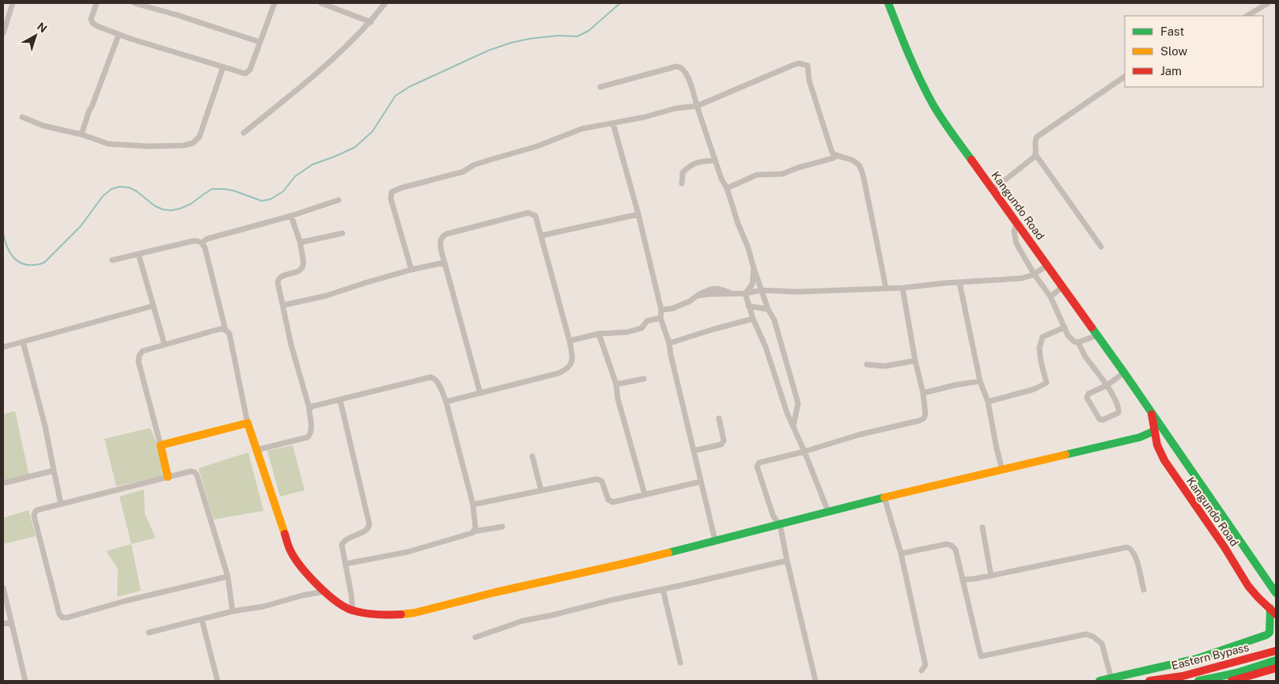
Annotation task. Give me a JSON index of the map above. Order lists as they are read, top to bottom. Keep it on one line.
{"streets":{"main road":["Kangundo Road","Eastern Bypass"]},"legend":["Fast","Slow","Jam"],"north":"top right"}
